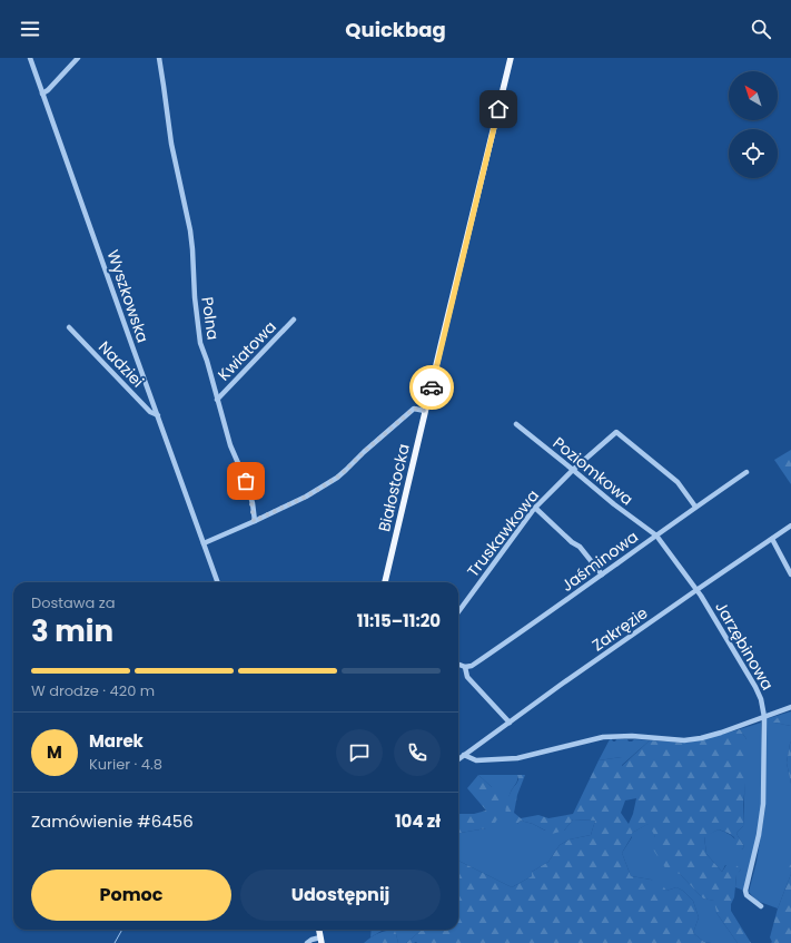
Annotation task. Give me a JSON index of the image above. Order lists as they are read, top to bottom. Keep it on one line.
{"streets":{"main road":["Białostocka"],"street":["Wyszkowska","Polna","Kwiatowa","Nadziei","Poziomkowa","Truskawkowa","Jaśminowa","Zakręzie","Jarzębinowa"]},"crossings":[["Wyszkowska","Nadziei"],["Polna","Kwiatowa"],["Poziomkowa","Truskawkowa"],["Poziomkowa","Jaśminowa"],["Poziomkowa","Zakręzie"],["Poziomkowa","Jarzębinowa"],["Truskawkowa","Jaśminowa"],["Zakręzie","Jarzębinowa"]],"north":"top left","page":{"header":"Quickbag","heading":["3 min","Dostawa za","11:15–11:20"],"panel":["Marek","Kurier · 4.8","Zamówienie #6456","104 zł"],"bar":"W drodze · 420 m","round":"M","buttons":["Pomoc","Udostępnij"]}}
